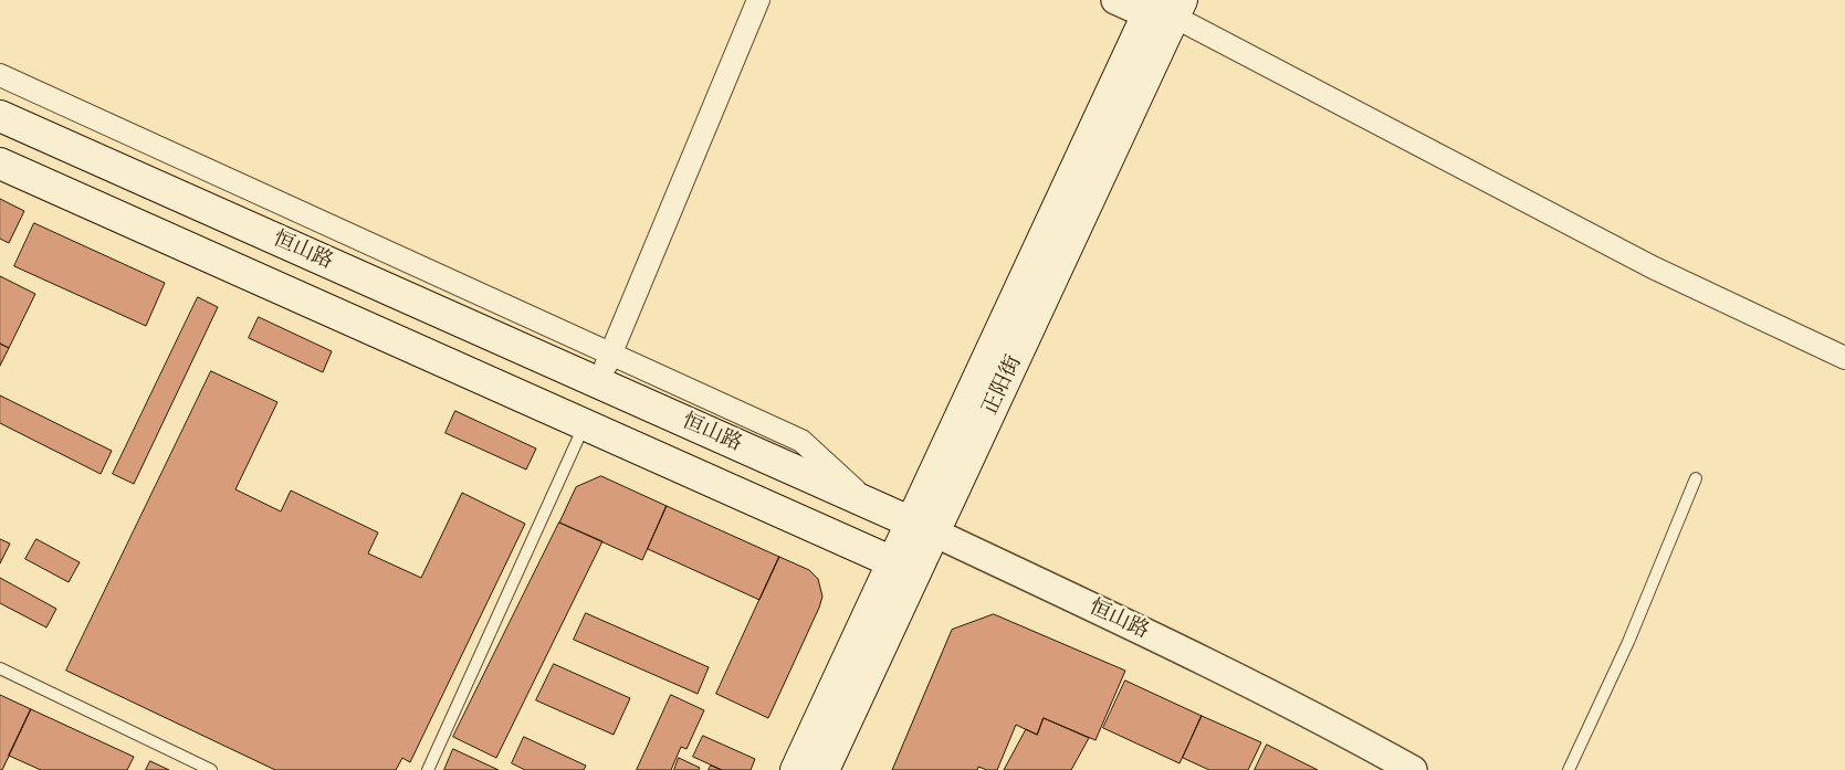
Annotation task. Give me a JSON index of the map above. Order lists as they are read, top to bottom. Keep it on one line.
{"streets":{"main road":["恒山路","正阳街"]},"crossings":[["恒山路","正阳街"]]}
